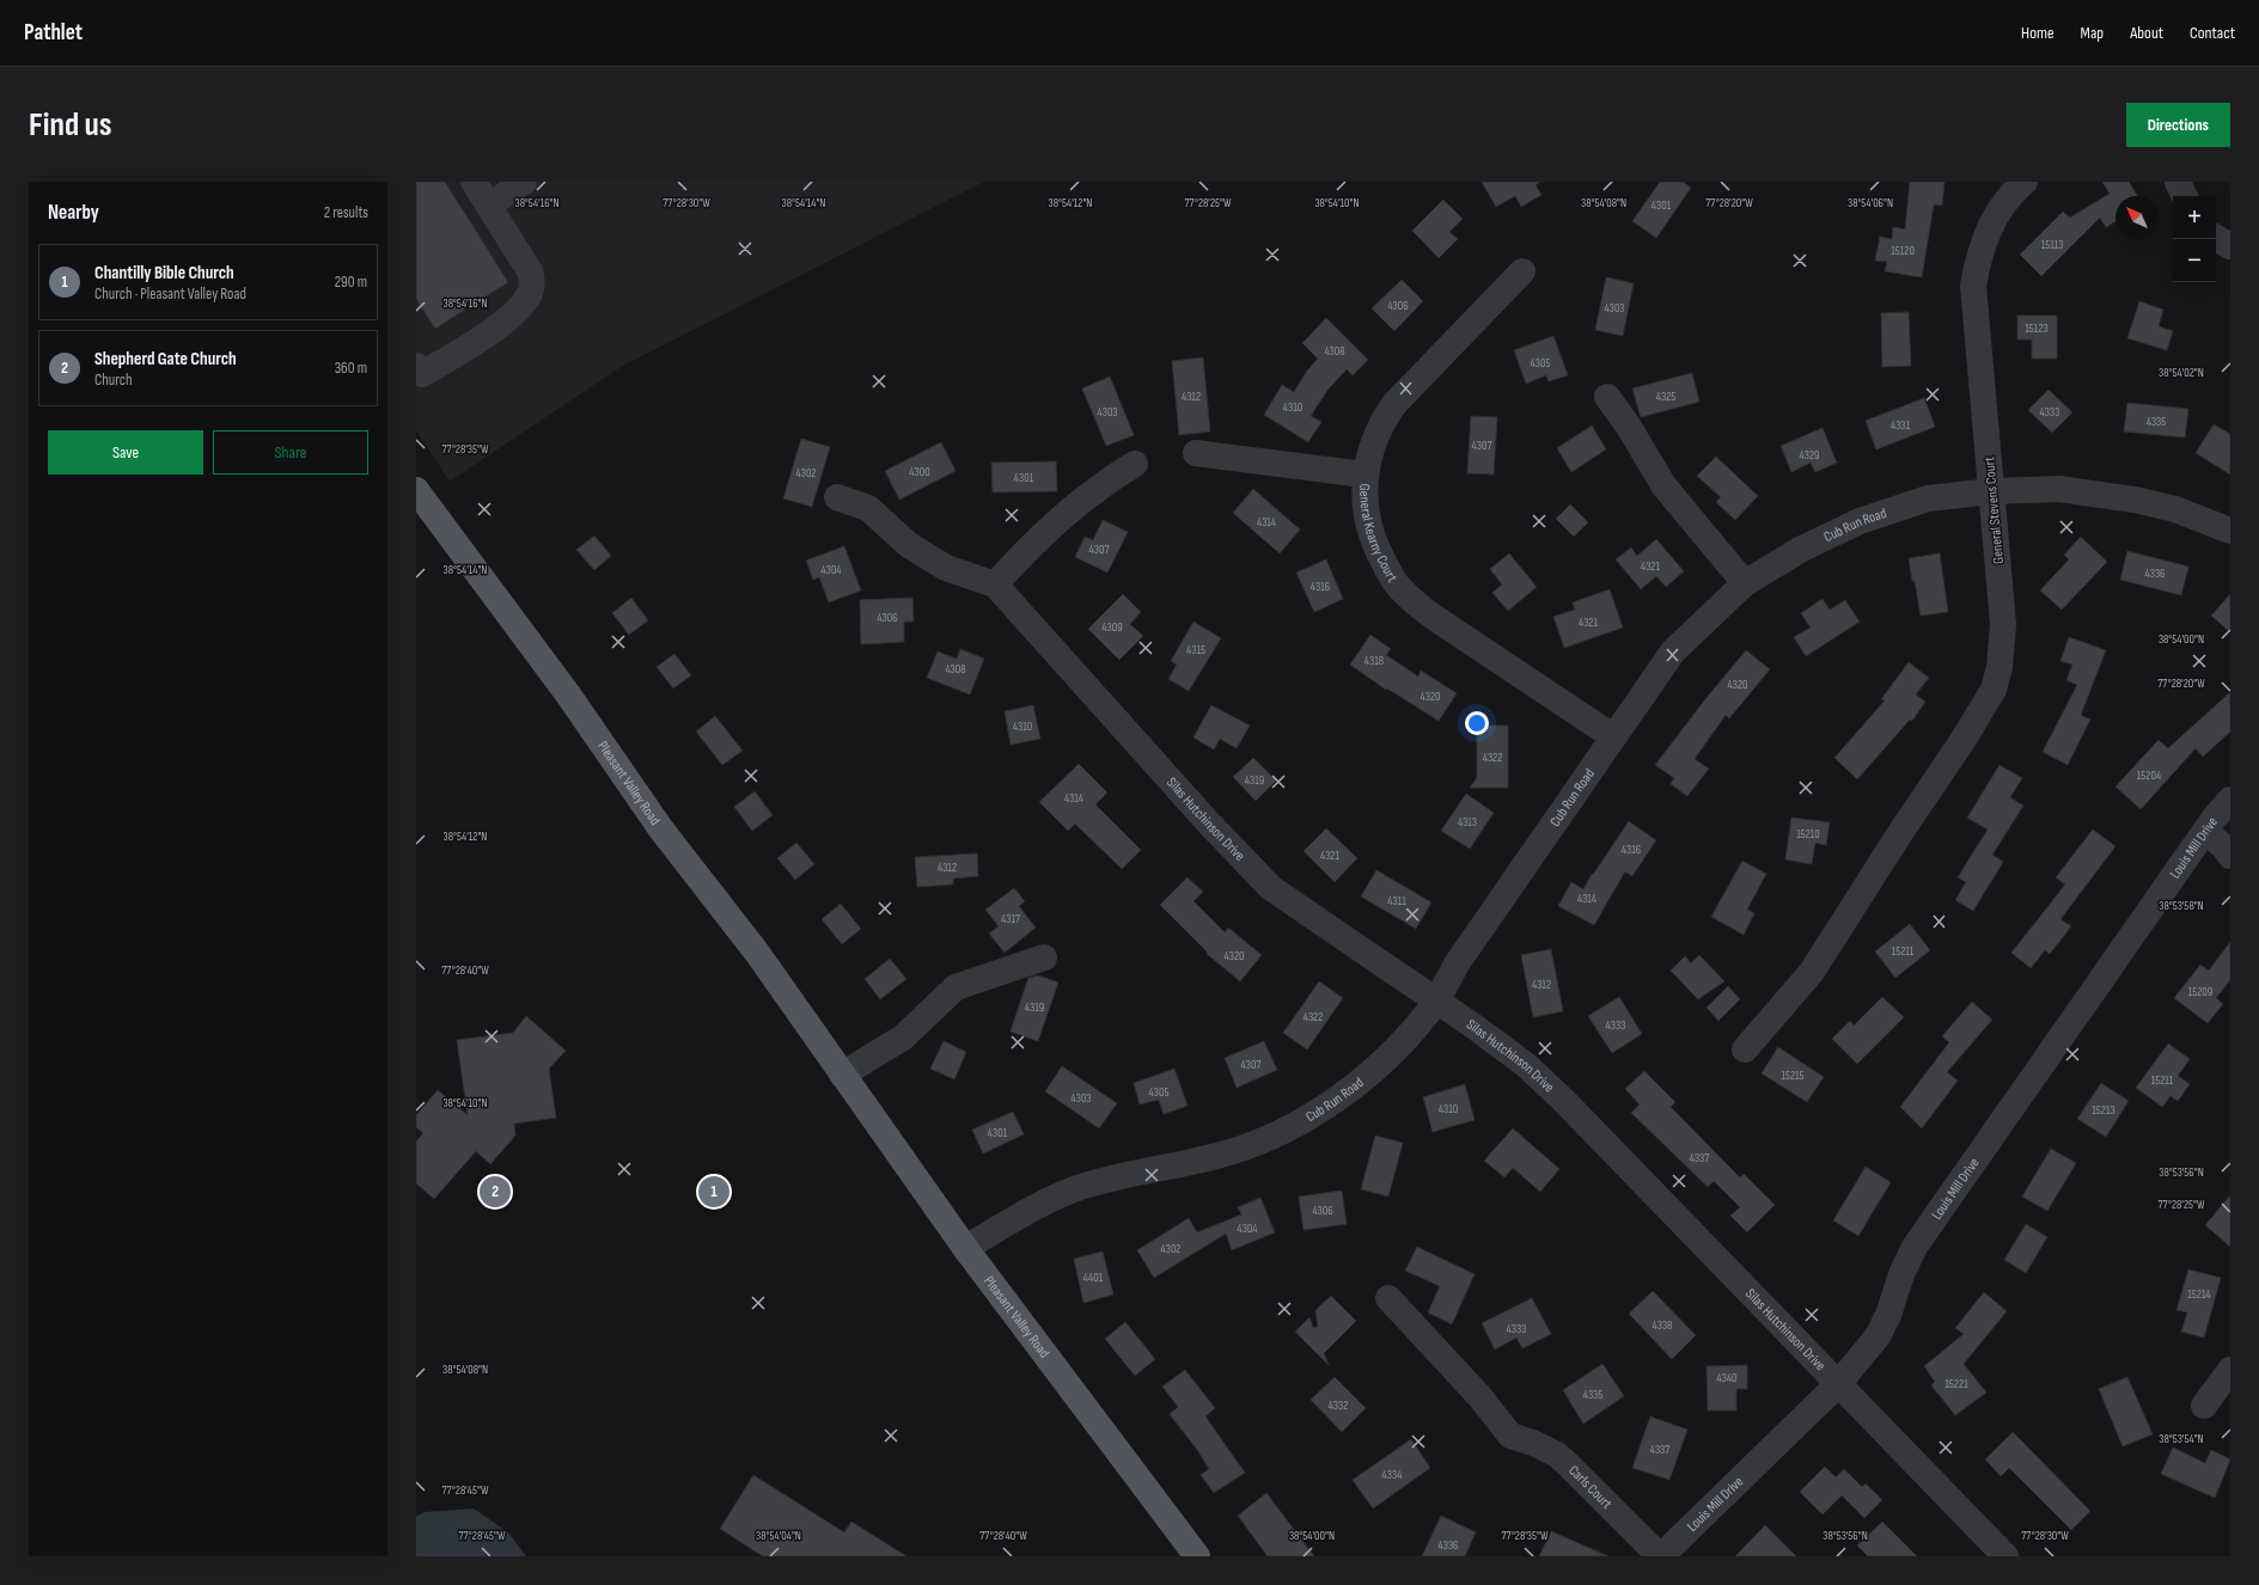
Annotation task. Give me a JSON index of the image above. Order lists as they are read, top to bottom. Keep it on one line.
{"streets":{"main road":["Pleasant Valley Road"],"street":["General Stevens Court","Cub Run Road","General Kearny Court","Silas Hutchinson Drive","Louis Mill Drive","Carls Court"]},"crossings":[["General Stevens Court","Cub Run Road"],["Cub Run Road","General Kearny Court"],["Cub Run Road","Pleasant Valley Road"],["Cub Run Road","Silas Hutchinson Drive"],["Silas Hutchinson Drive","Louis Mill Drive"],["Louis Mill Drive","Carls Court"]],"house_numbers":["4301","15113","15120","4306","4303","15123","4308","4305","4312","4325","4310","4303","4333","4335","4331","4307","4329","4300","4302","4301","4314","4307","4321","4304","4336","4316","4306","4321","4309","4315","4318","4308","4320","4320","4310","4322","15204","4319","4314","4313","15210","4316","4321","4312","4314","4311","4317","15211","4320","4312","15209","4319","4322","4333","4307","15215","15211","4305","4303","4310","15213","4301","4337","4306","4304","4302","4401","15214","4338","4333","4340","15221","4335","4332","4337","4334","4336"],"north":"top left","page":{"header":"Pathlet","nav":["Home","Map","About","Contact"],"buttons":["Directions",["Save","Share"]],"title":"Find us","heading":["Nearby","2 results"],"map_buttons":["+","−"],"list":[{"mark":"1","name":"Chantilly Bible Church","note":"Church · Pleasant Valley Road","value":"290 m"},{"mark":"2","name":"Shepherd Gate Church","note":"Church","value":"360 m"}],"pins":["1","2"]},"coordinates":["77°28'20\"W","38°54'16\"N","77°28'30\"W","38°54'14\"N","38°54'12\"N","77°28'25\"W","38°54'10\"N","38°54'08\"N","38°54'06\"N","38°54'02\"N","77°28'35\"W","38°54'00\"N","38°53'58\"N","77°28'40\"W","38°53'56\"N","38°53'54\"N","77°28'45\"W","38°54'04\"N"]}
